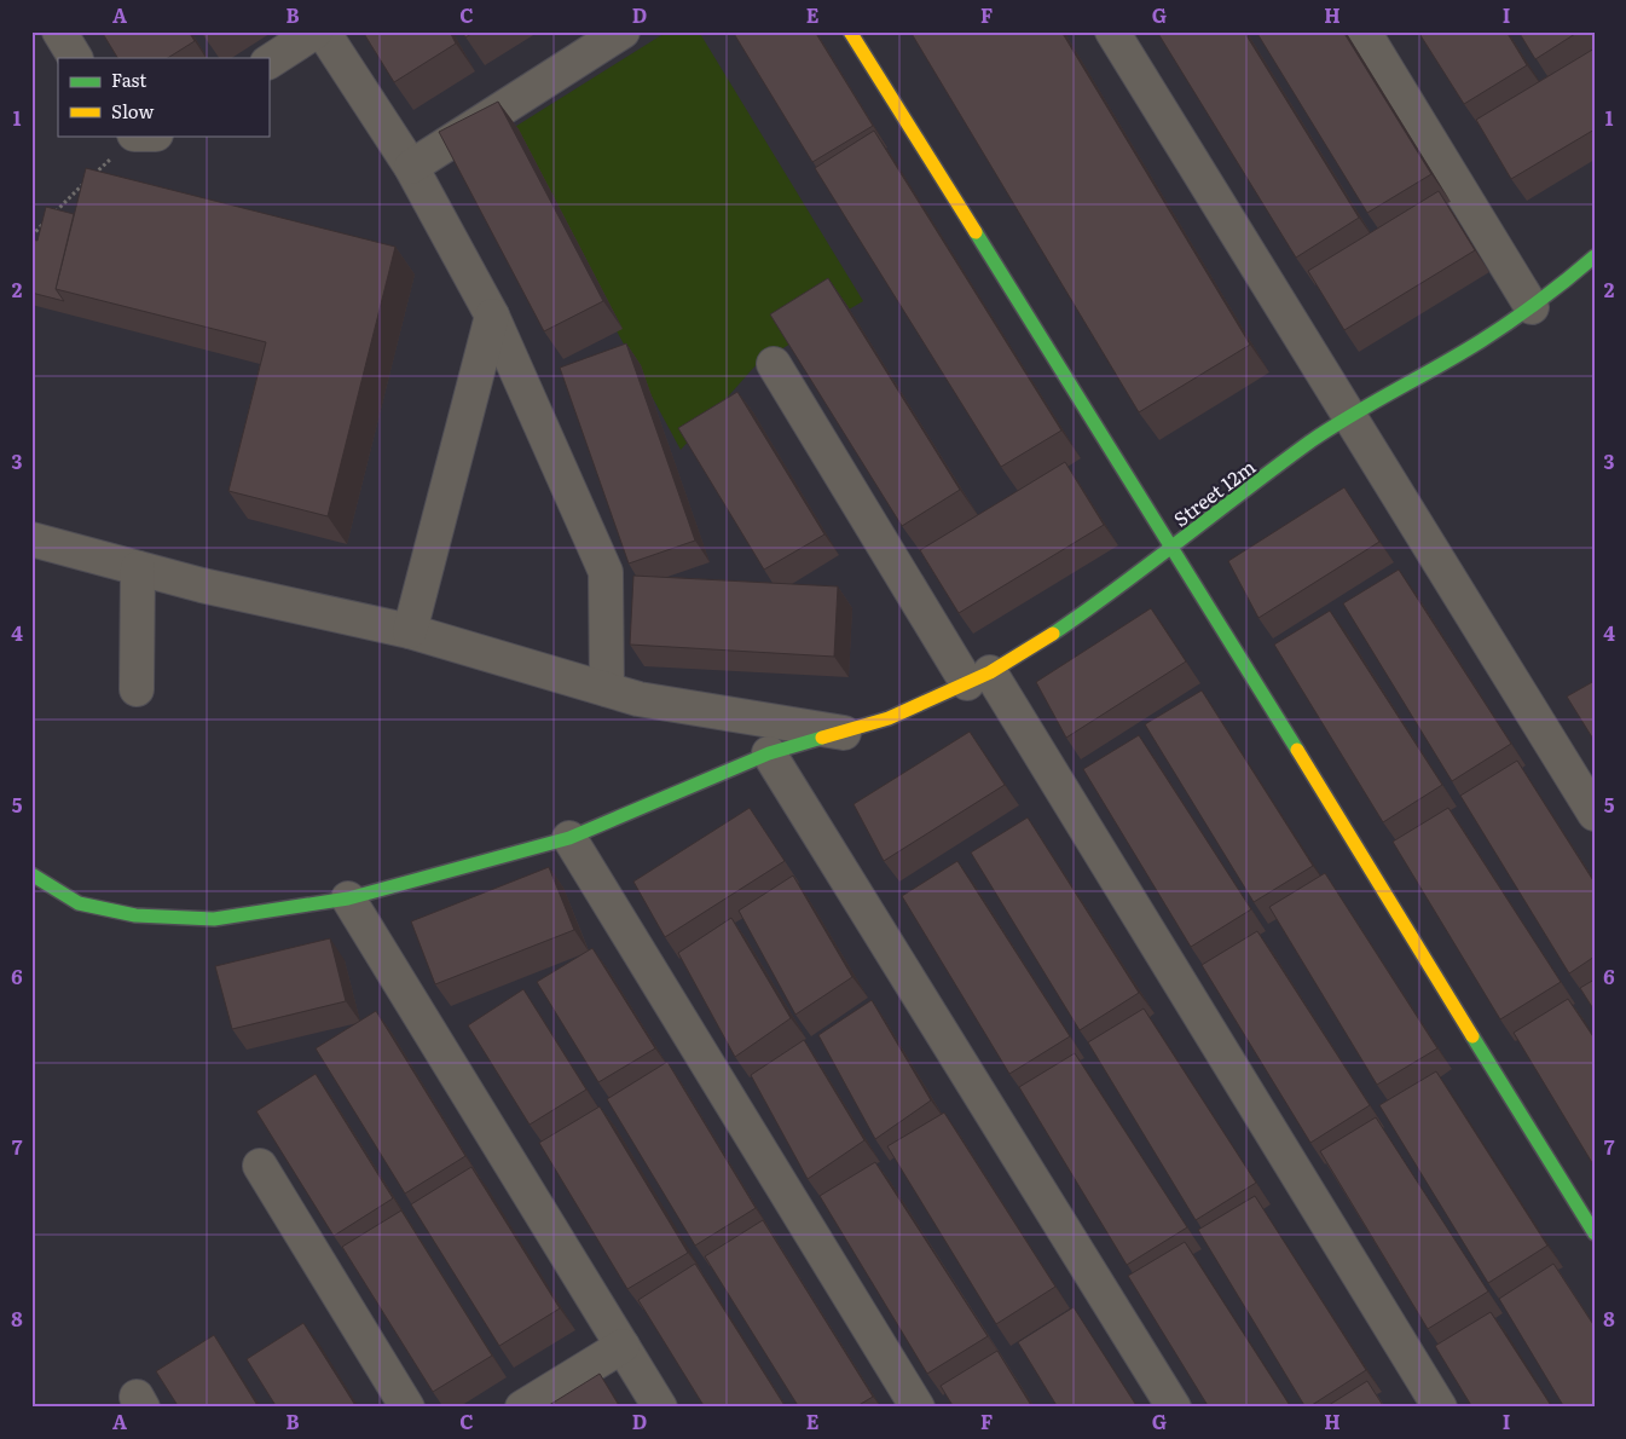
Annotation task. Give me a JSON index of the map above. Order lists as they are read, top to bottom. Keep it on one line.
{"streets":{"street":["Street 12m"]},"legend":["Fast","Slow"],"grid":{"columns":["A","B","C","D","E","F","G","H","I"],"rows":["1","2","3","4","5","6","7","8"]}}
